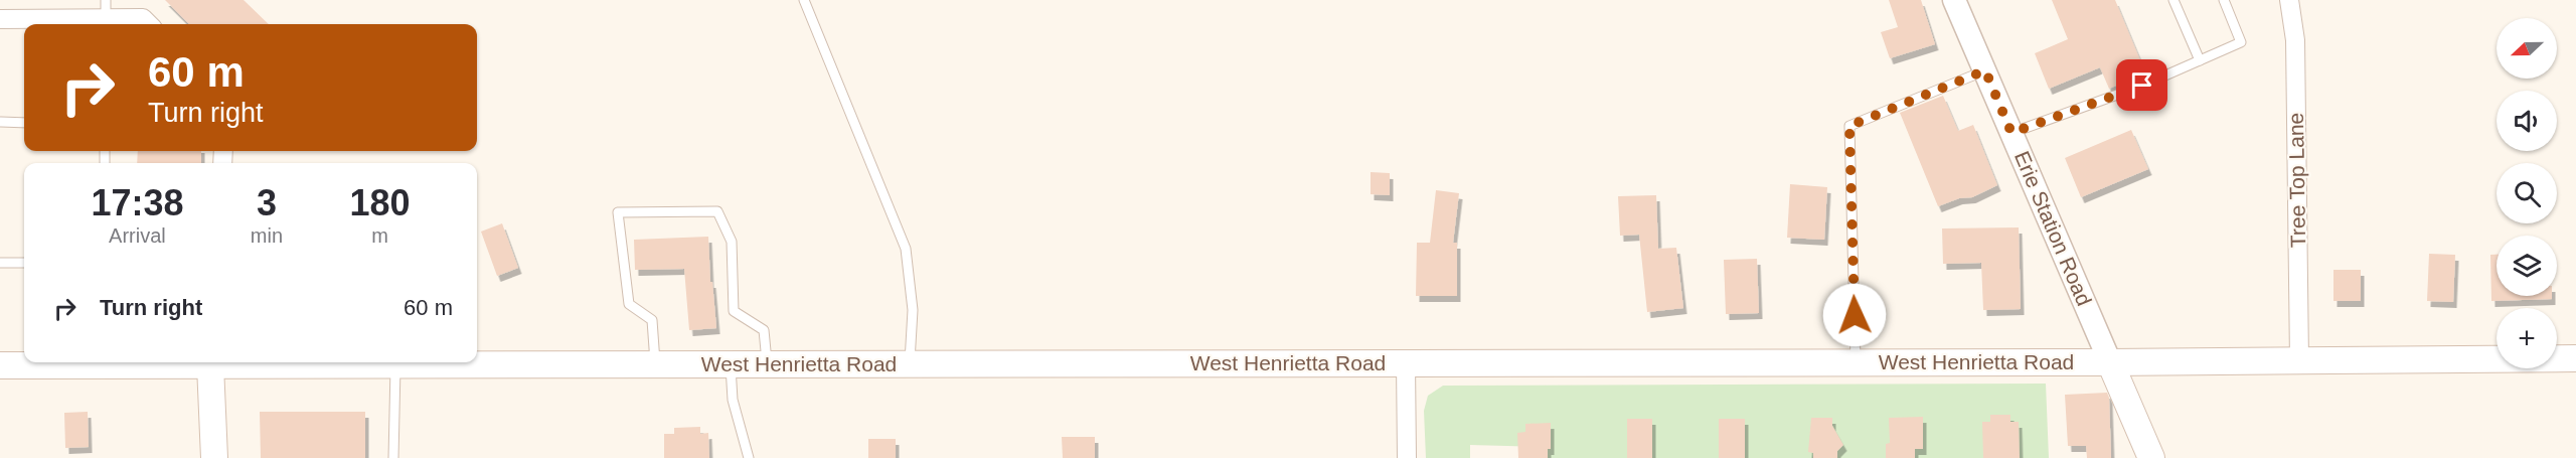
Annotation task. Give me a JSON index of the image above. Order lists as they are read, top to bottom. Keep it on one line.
{"streets":{"main road":["Erie Station Road","West Henrietta Road"],"street":["Tree Top Lane"]},"crossings":[["Tree Top Lane","West Henrietta Road"],["Erie Station Road","West Henrietta Road"]],"north":"left","page":{"map_buttons":"+","turn":["60 m","Turn right"],"eta":["17:38","Arrival","3","min","180","m"],"list":[{"name":"Turn right","value":"60 m"}]}}
